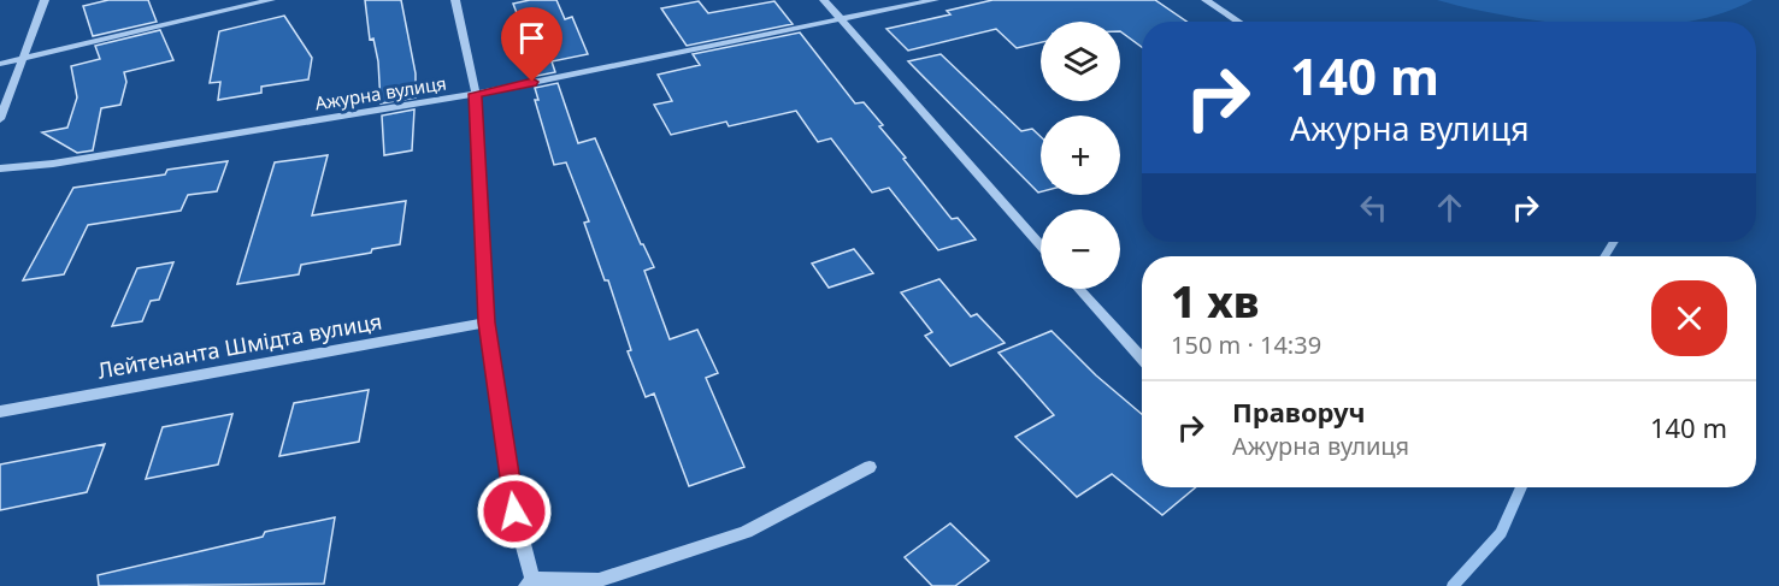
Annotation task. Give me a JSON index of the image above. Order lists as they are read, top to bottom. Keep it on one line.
{"streets":{"street":["Ажурна вулиця","Лейтенанта Шмідта вулиця"]},"page":{"map_buttons":["+","−"],"turn":["140 m","Ажурна вулиця"],"heading":["1 хв","150 m · 14:39"],"list":[{"name":"Праворуч","note":"Ажурна вулиця","value":"140 m"}]}}
